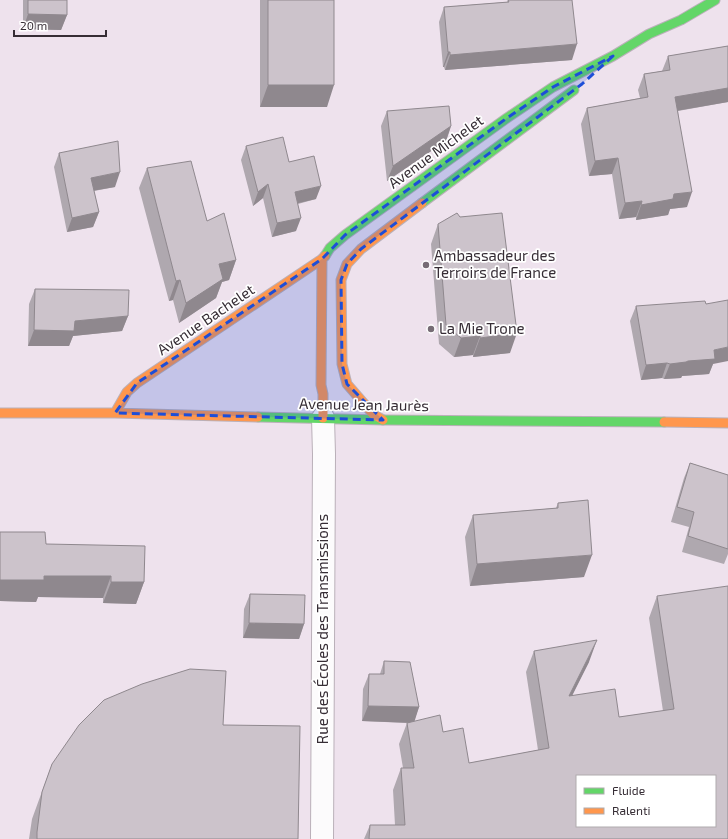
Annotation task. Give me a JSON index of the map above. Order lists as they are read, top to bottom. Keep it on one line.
{"streets":{"street":["Avenue Michelet","Avenue Bachelet","Avenue Jean Jaurès","Rue des Écoles des Transmissions"]},"crossings":[["Avenue Michelet","Avenue Bachelet"],["Avenue Bachelet","Avenue Jean Jaurès"],["Avenue Jean Jaurès","Rue des Écoles des Transmissions"]],"places":["Ambassadeur des Terroirs de France","La Mie Trone"],"legend":["Fluide","Ralenti"],"scale_bar":"20 m"}
